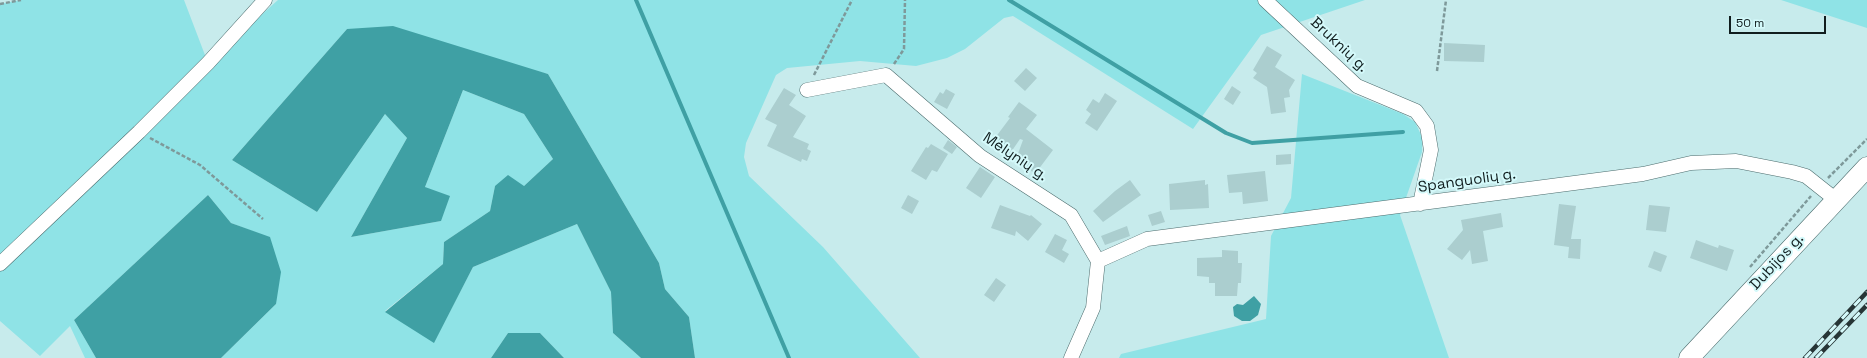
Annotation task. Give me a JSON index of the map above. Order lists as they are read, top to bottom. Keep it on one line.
{"streets":{"main road":["Dubijos g."],"street":["Bruknių g.","Mėlynių g.","Spanguolių g."]},"crossings":[["Bruknių g.","Spanguolių g."],["Mėlynių g.","Spanguolių g."],["Spanguolių g.","Dubijos g."]],"scale_bar":"50 m"}
